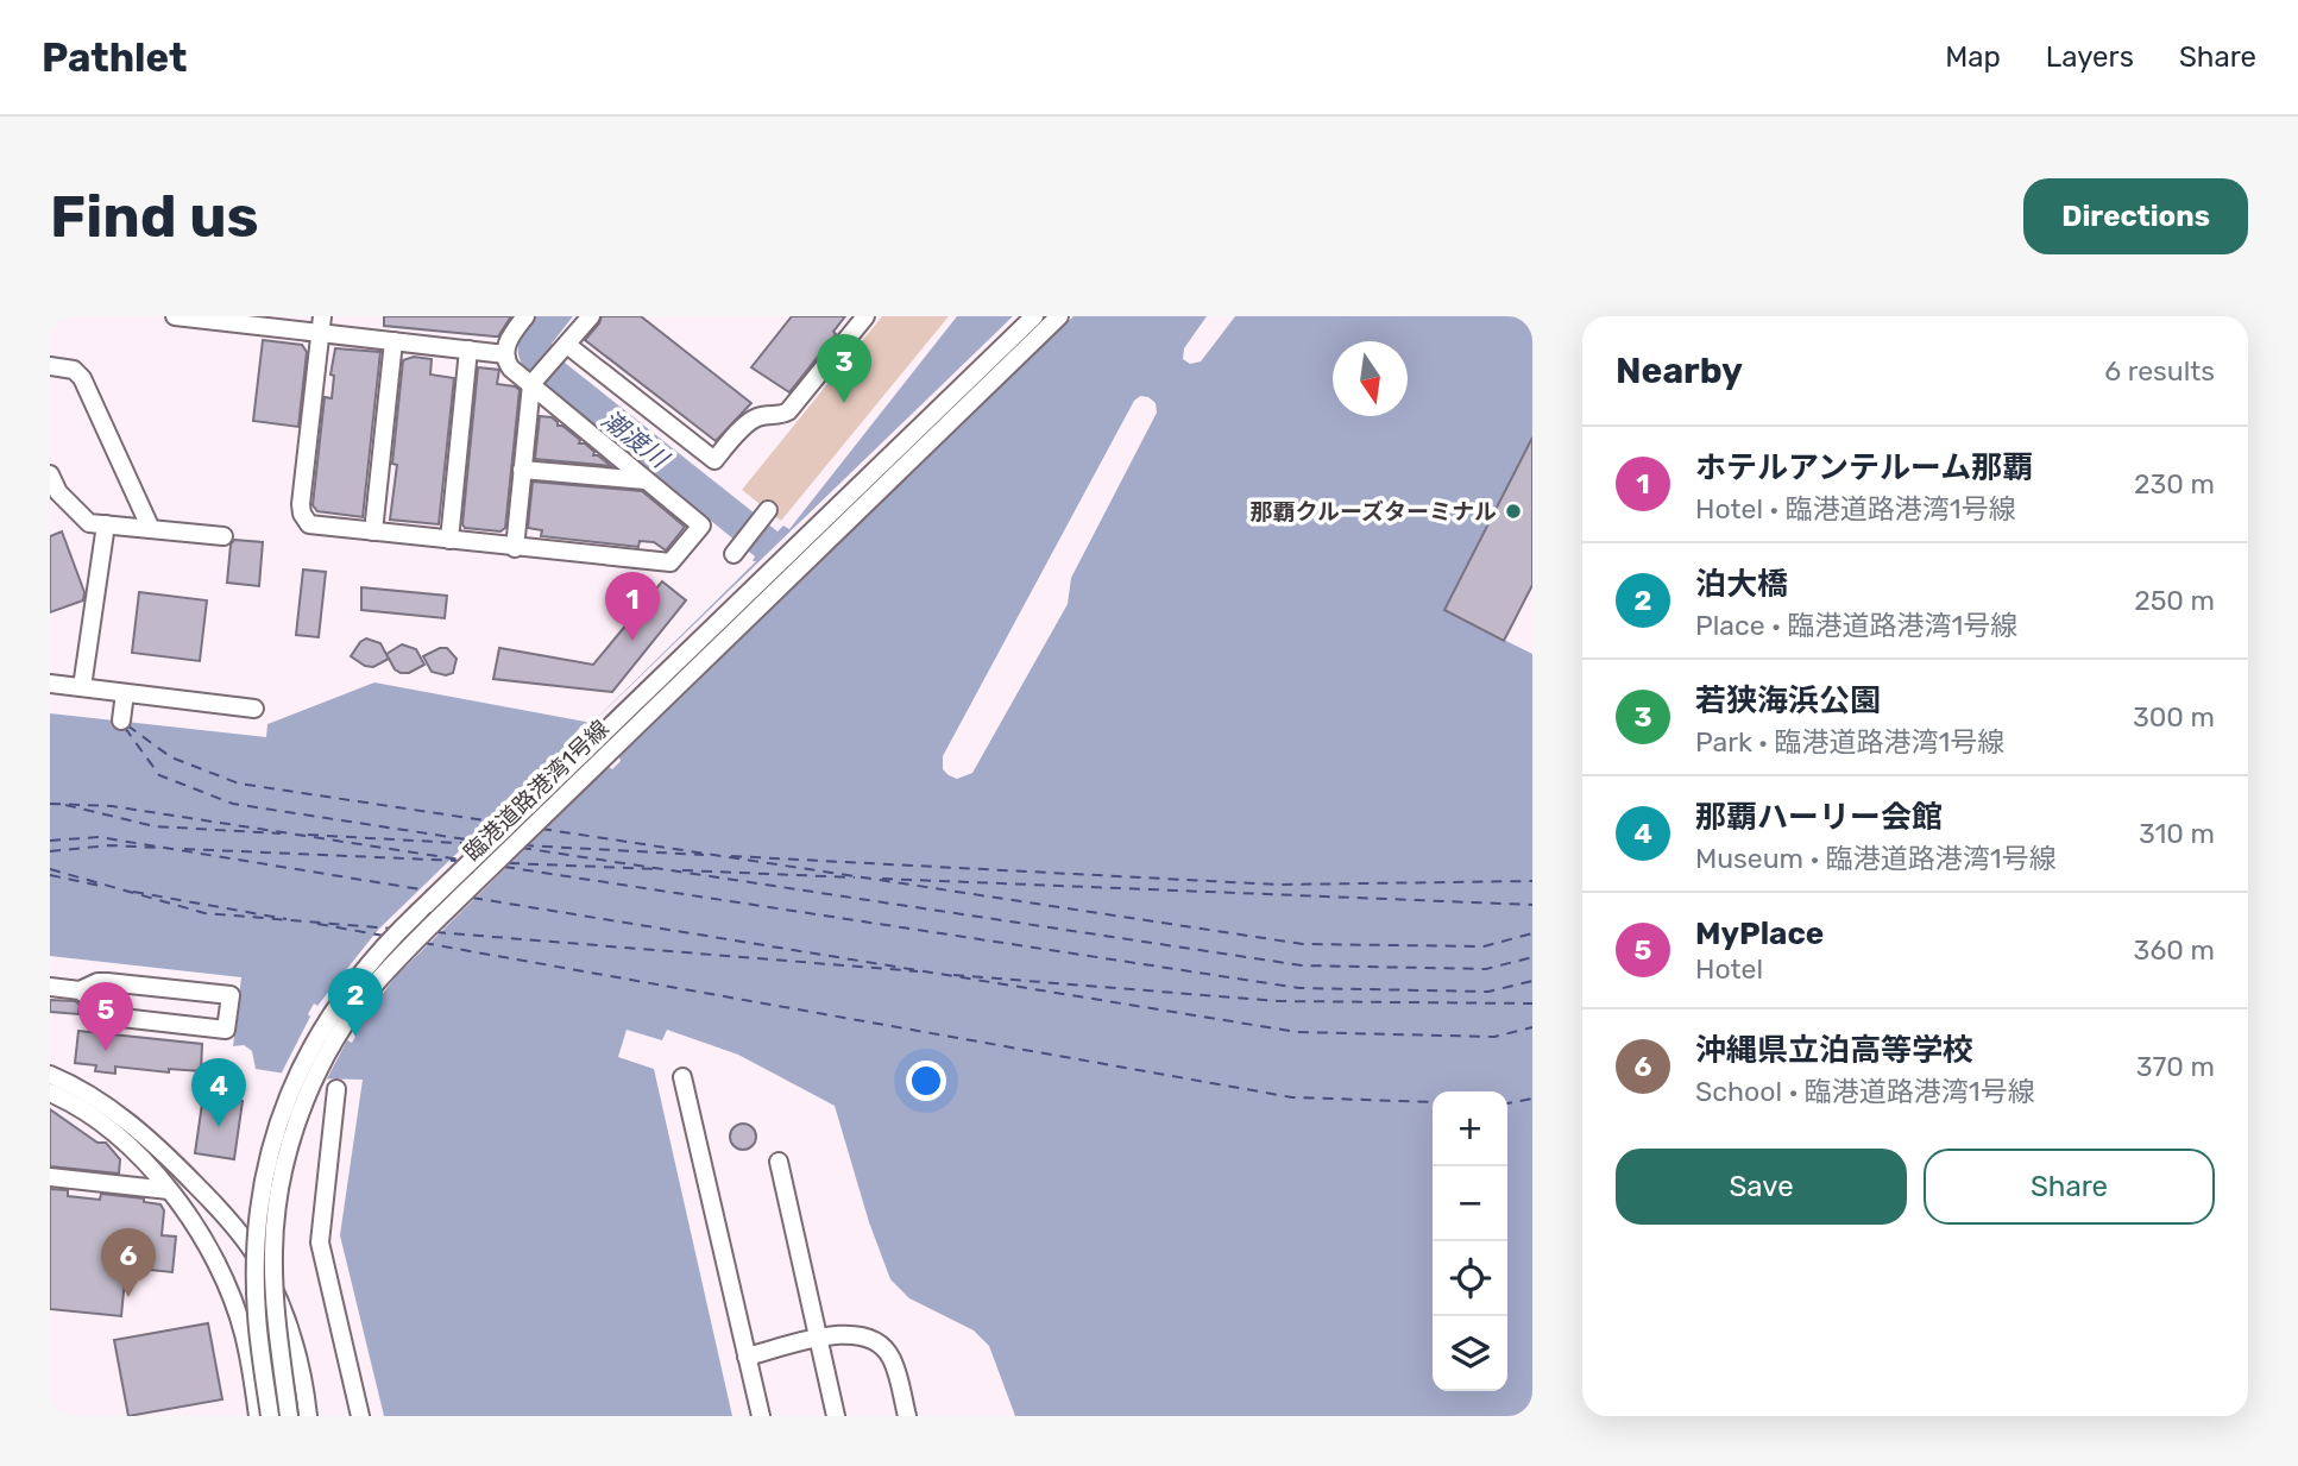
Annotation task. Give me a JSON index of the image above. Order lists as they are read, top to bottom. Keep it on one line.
{"streets":{"street":["臨港道路港湾1号線"]},"water":["潮渡川"],"places":["那覇クルーズターミナル"],"north":"bottom","page":{"header":"Pathlet","nav":["Map","Layers","Share"],"buttons":["Directions",["Save","Share"]],"title":"Find us","heading":["Nearby","6 results"],"pins":["3","1","2","5","4","6"],"list":[{"mark":"1","name":"ホテルアンテルーム那覇","note":"Hotel · 臨港道路港湾1号線","value":"230 m"},{"mark":"2","name":"泊大橋","note":"Place · 臨港道路港湾1号線","value":"250 m"},{"mark":"3","name":"若狭海浜公園","note":"Park · 臨港道路港湾1号線","value":"300 m"},{"mark":"4","name":"那覇ハーリー会館","note":"Museum · 臨港道路港湾1号線","value":"310 m"},{"mark":"5","name":"MyPlace","note":"Hotel","value":"360 m"},{"mark":"6","name":"沖縄県立泊高等学校","note":"School · 臨港道路港湾1号線","value":"370 m"}],"map_buttons":["+","−"]}}
